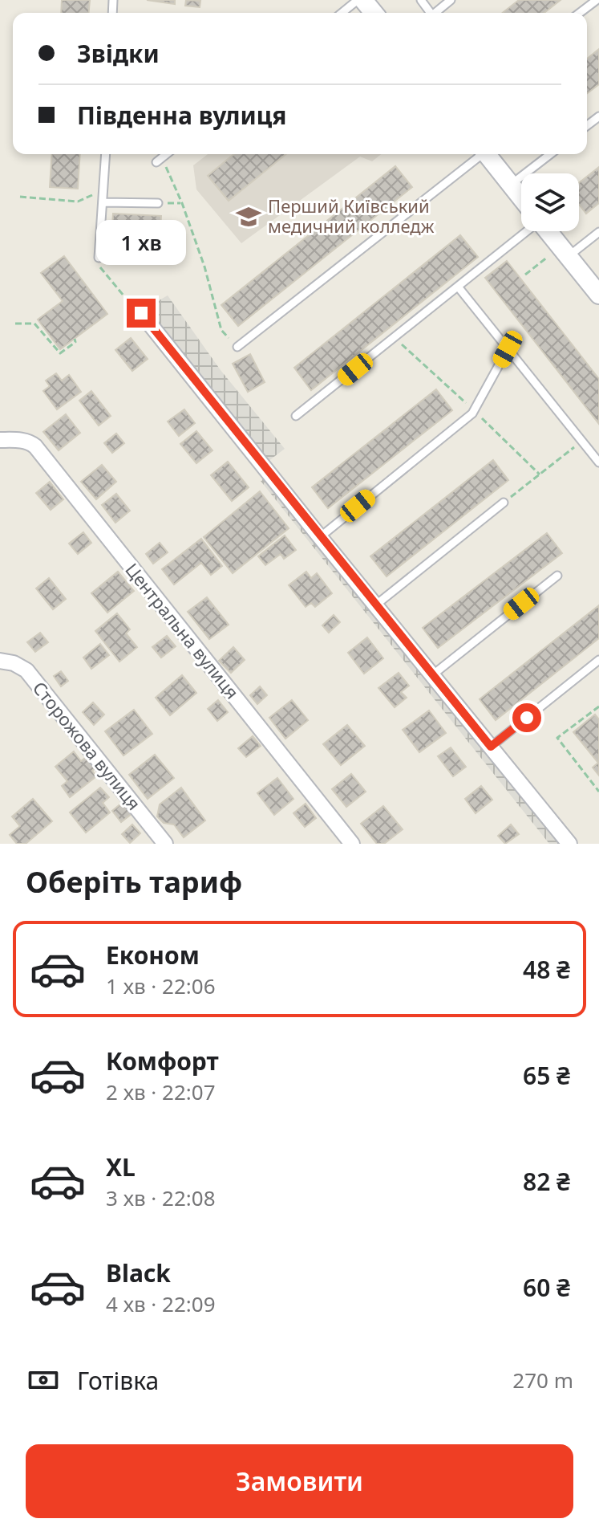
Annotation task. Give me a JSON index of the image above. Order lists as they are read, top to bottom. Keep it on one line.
{"streets":{"street":["Центральна вулиця","Сторожова вулиця"]},"places":{"school or university":["Перший Київський медичний колледж"]},"page":{"banner":["Звідки","Південна вулиця"],"bubble":"1 хв","heading":"Оберіть тариф","list":[{"name":"Економ","note":"1 хв · 22:06","value":"48 ₴"},{"name":"Комфорт","note":"2 хв · 22:07","value":"65 ₴"},{"name":"XL","note":"3 хв · 22:08","value":"82 ₴"},{"name":"Black","note":"4 хв · 22:09","value":"60 ₴"}],"pay":["Готівка","270 m"],"buttons":"Замовити"}}
